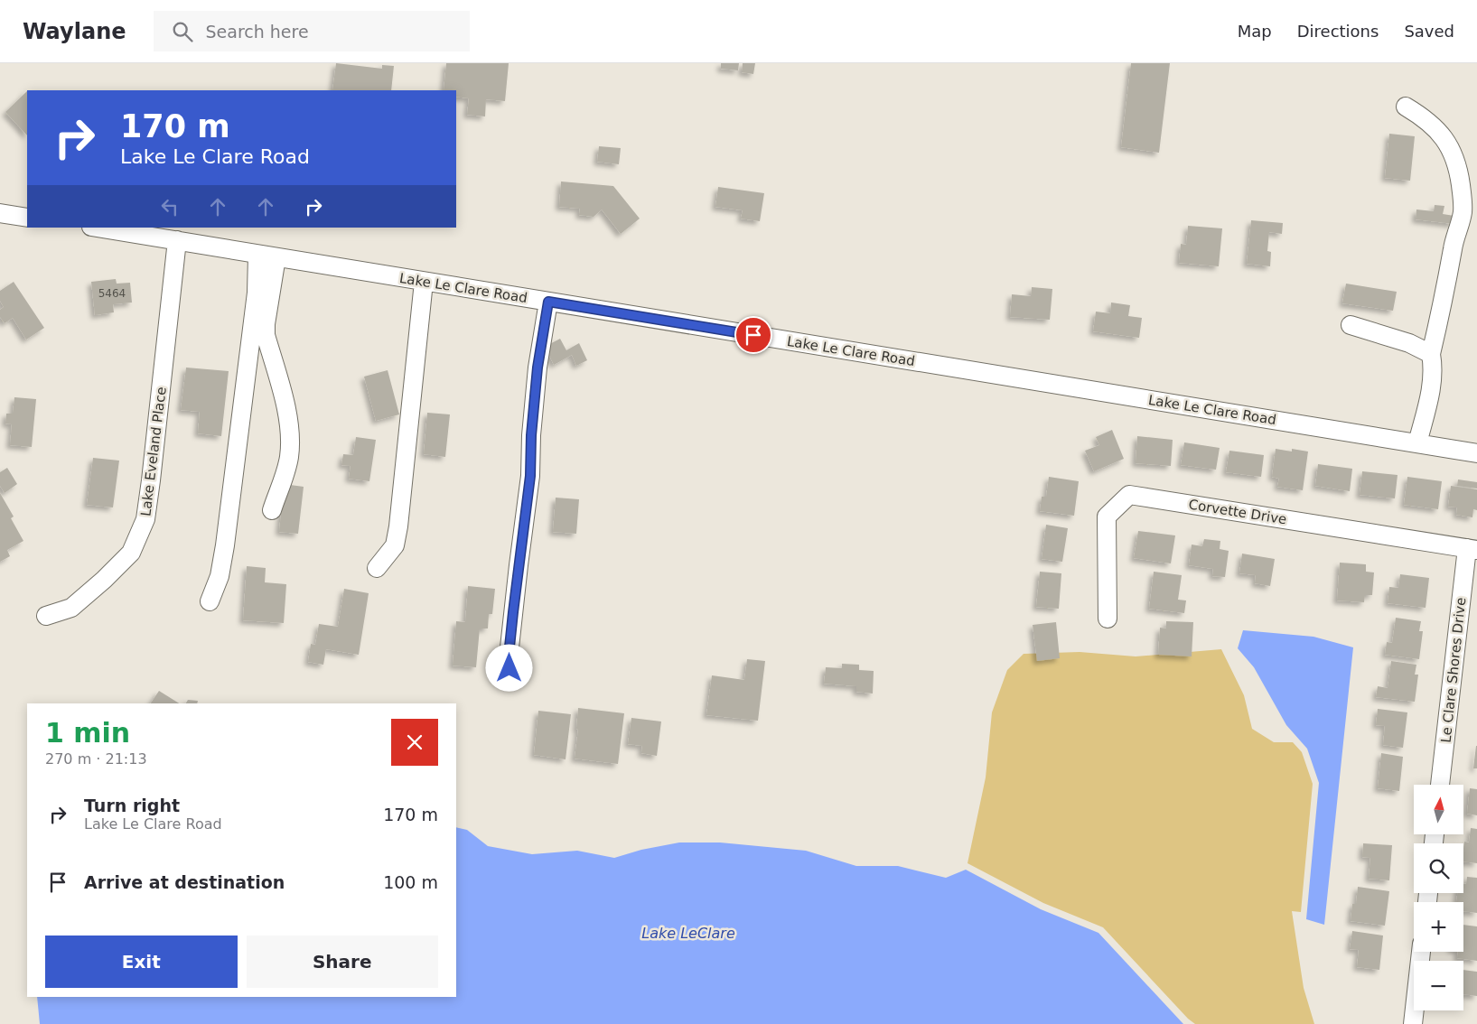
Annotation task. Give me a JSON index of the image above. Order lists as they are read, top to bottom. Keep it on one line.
{"streets":{"street":["Lake Le Clare Road","Lake Eveland Place","Corvette Drive","Le Clare Shores Drive"]},"crossings":[["Lake Le Clare Road","Lake Eveland Place"],["Corvette Drive","Le Clare Shores Drive"]],"water":["Lake LeClare"],"house_numbers":["5464"],"north":"top","page":{"header":"Waylane","search":"Search here","nav":["Map","Directions","Saved"],"turn":["170 m","Lake Le Clare Road"],"heading":["1 min","270 m · 21:13"],"list":[{"name":"Turn right","note":"Lake Le Clare Road","value":"170 m"},{"name":"Arrive at destination","value":"100 m"}],"map_buttons":["+","−"],"buttons":["Exit","Share"]}}
